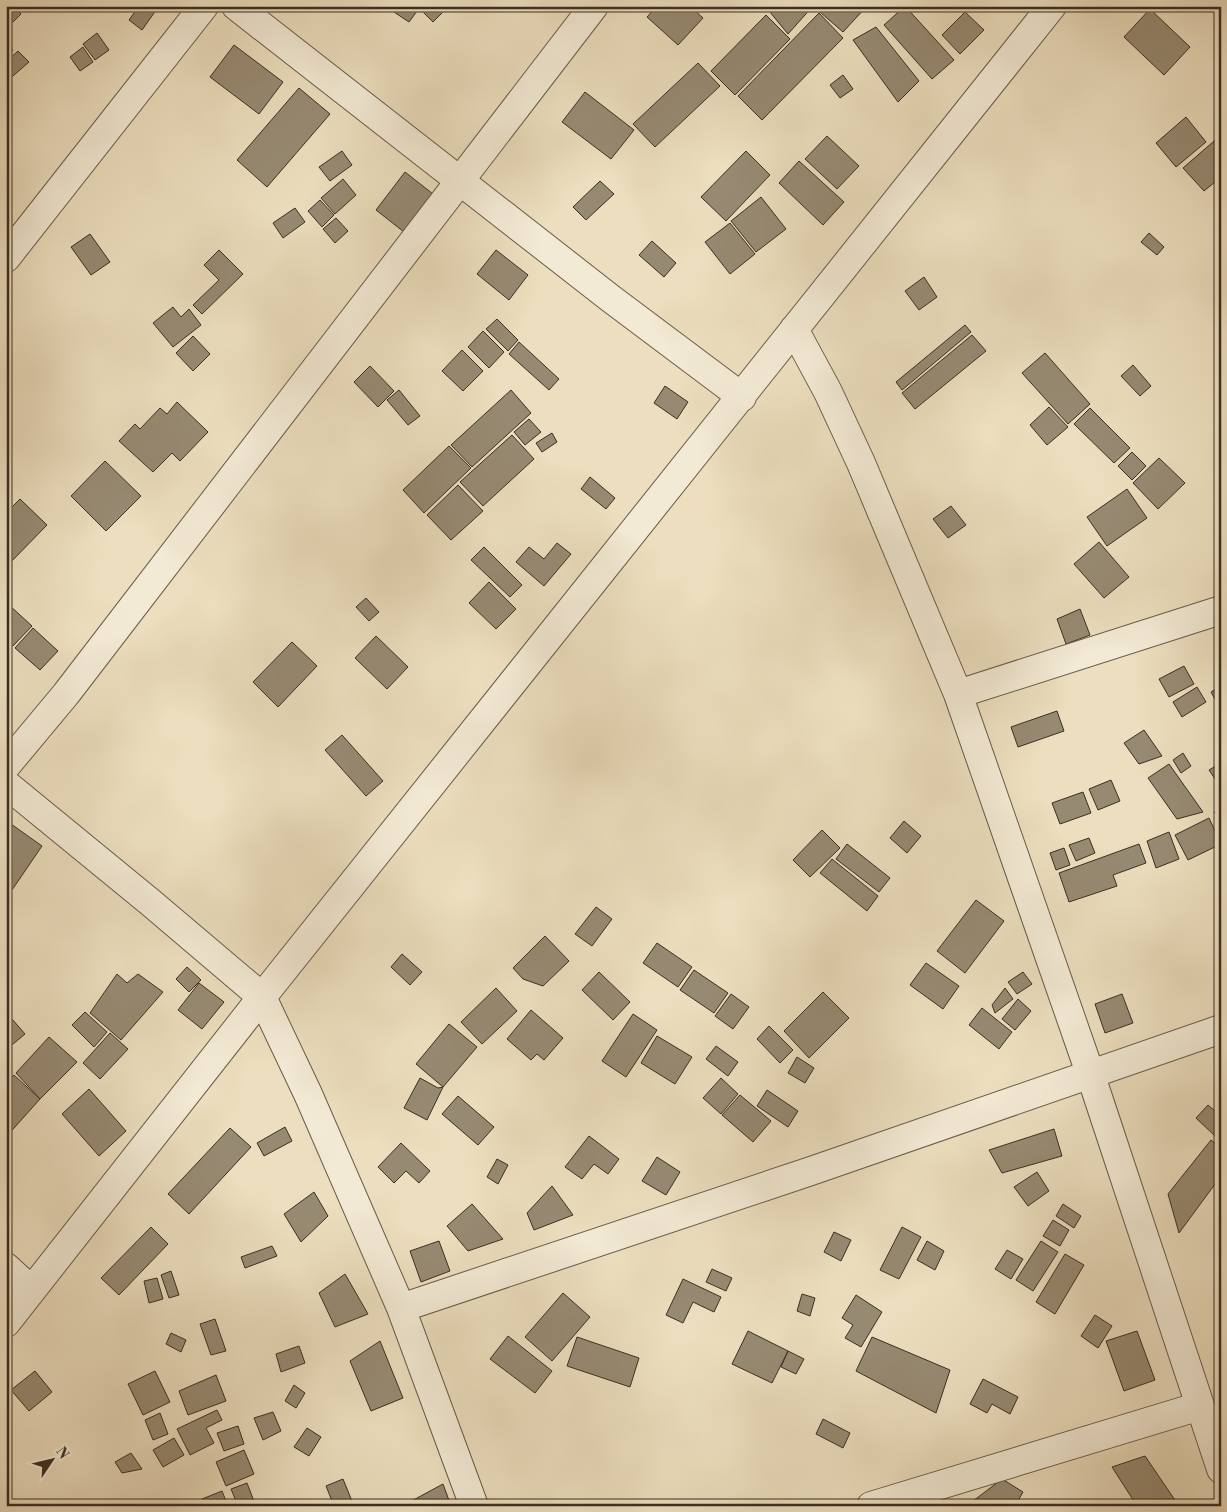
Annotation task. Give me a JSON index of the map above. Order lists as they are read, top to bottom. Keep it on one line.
{"north":"top right"}
